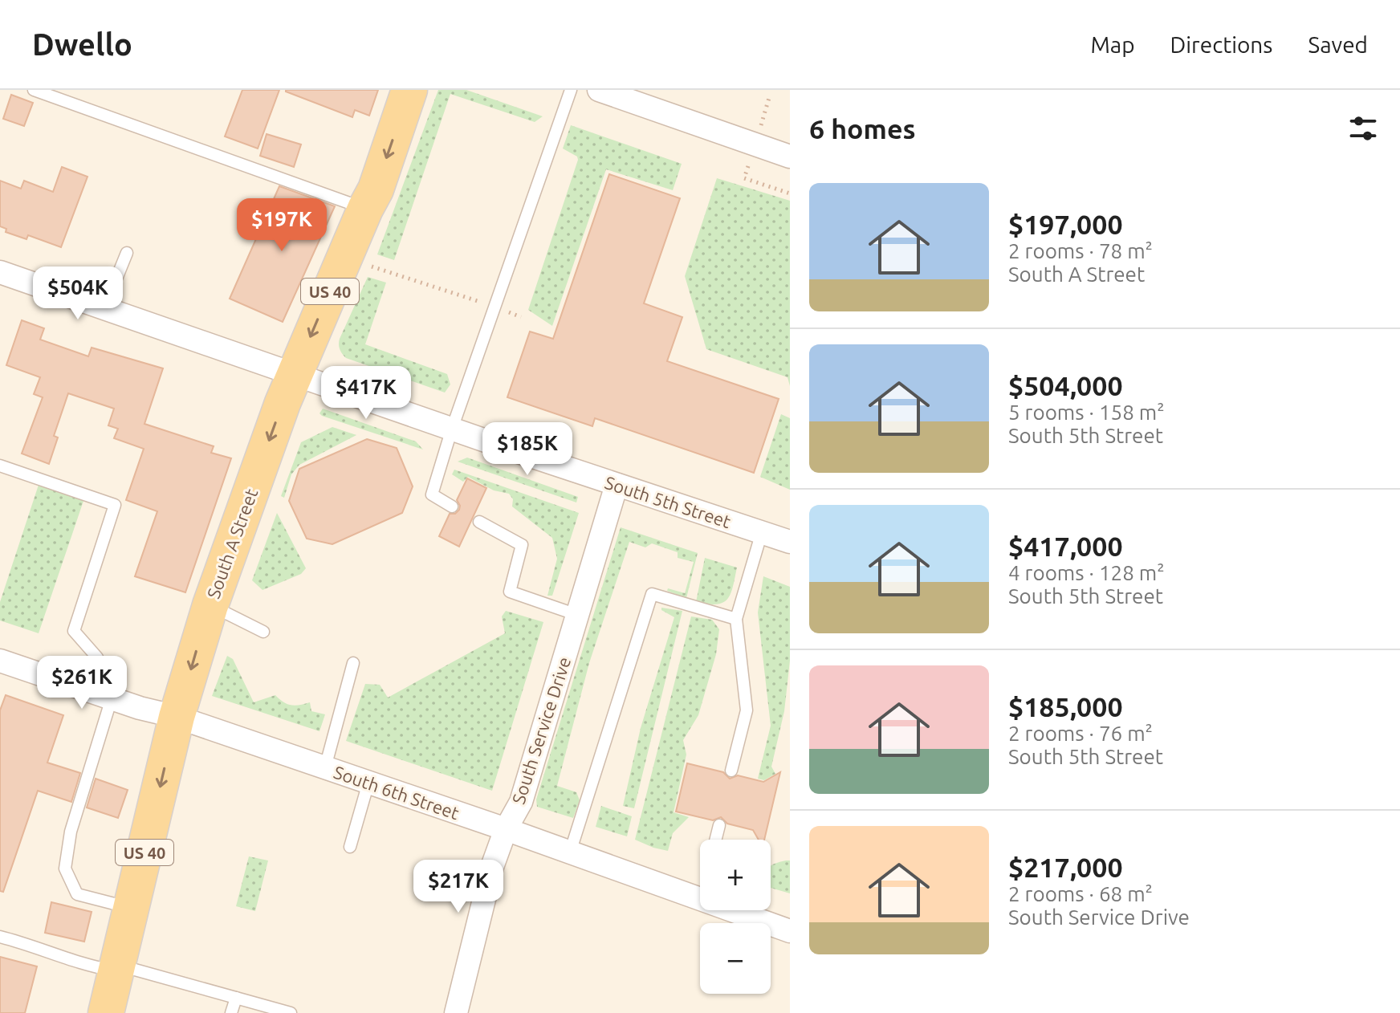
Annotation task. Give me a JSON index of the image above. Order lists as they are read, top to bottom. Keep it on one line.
{"streets":{"main road":["US 40","South A Street"],"street":["South 5th Street","South Service Drive","South 6th Street"]},"crossings":[["South 5th Street","South A Street"],["South 5th Street","South Service Drive"],["South A Street","South 6th Street"],["South Service Drive","South 6th Street"]],"one_way":["South A Street"],"page":{"header":"Dwello","nav":["Map","Directions","Saved"],"heading":"6 homes","list":[{"name":"$197,000","note":"2 rooms · 78 m² · South A Street"},{"name":"$504,000","note":"5 rooms · 158 m² · South 5th Street"},{"name":"$417,000","note":"4 rooms · 128 m² · South 5th Street"},{"name":"$185,000","note":"2 rooms · 76 m² · South 5th Street"},{"name":"$217,000","note":"2 rooms · 68 m² · South Service Drive"}],"price":["$197K","$504K","$417K","$185K","$261K","$217K"],"map_buttons":["+","−"]}}
